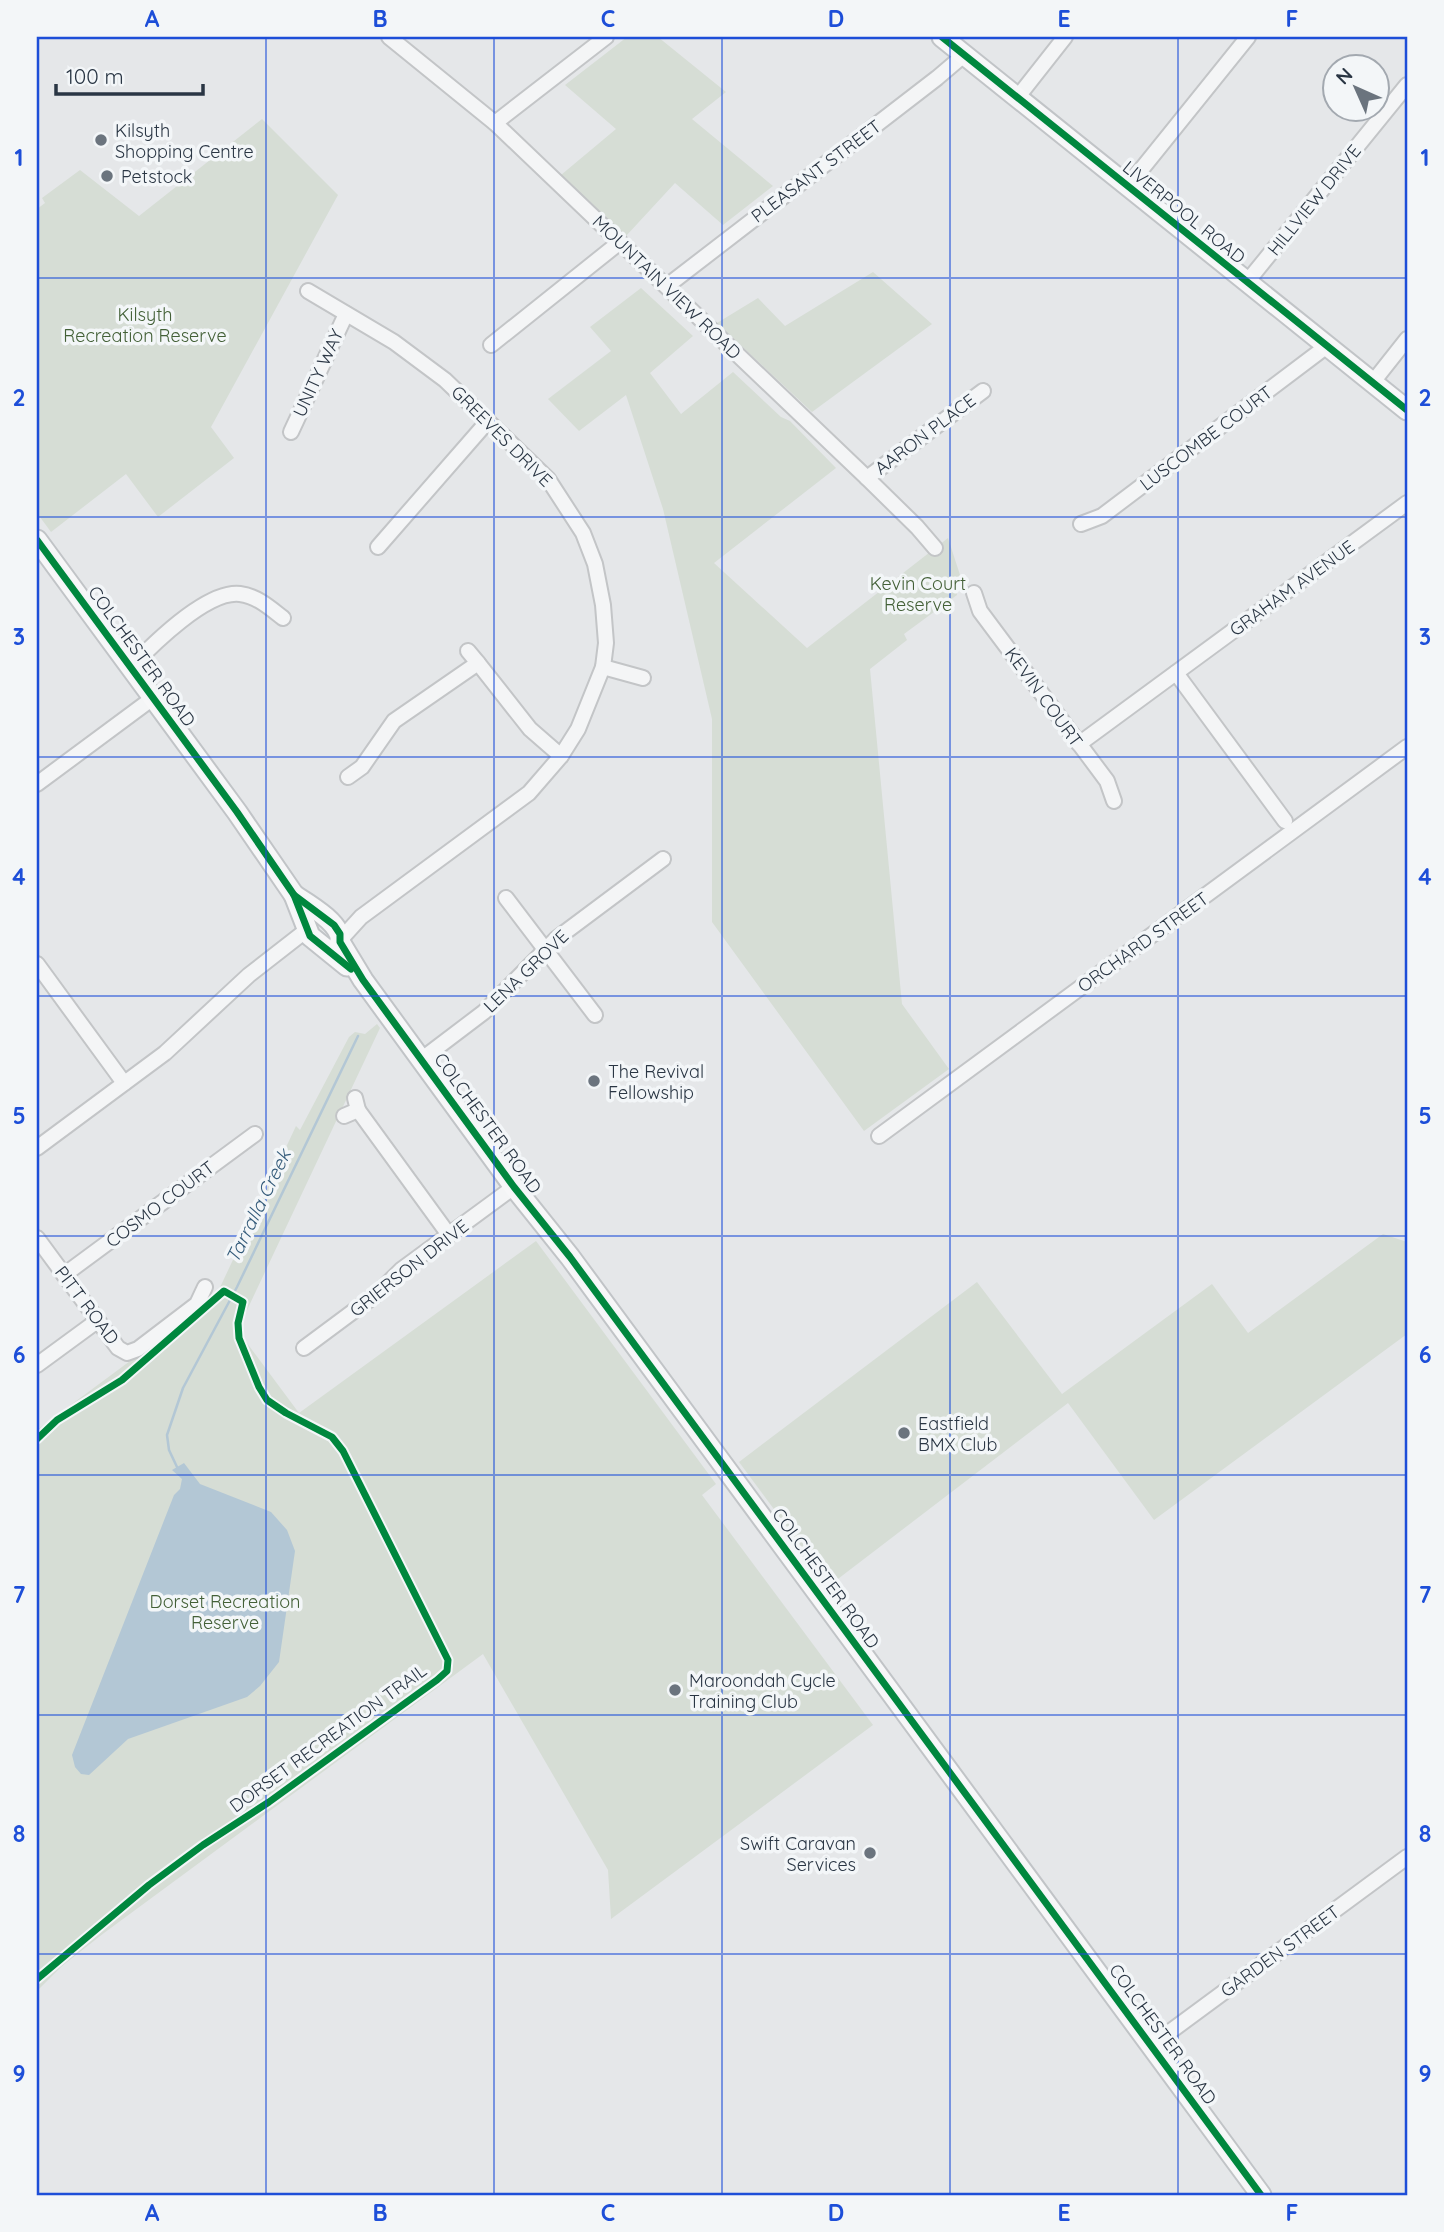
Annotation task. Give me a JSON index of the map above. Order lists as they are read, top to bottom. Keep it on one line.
{"streets":{"main road":["LIVERPOOL ROAD","COLCHESTER ROAD"],"street":["PLEASANT STREET","HILLVIEW DRIVE","MOUNTAIN VIEW ROAD","UNITY WAY","AARON PLACE","GREEVES DRIVE","LUSCOMBE COURT","GRAHAM AVENUE","KEVIN COURT","ORCHARD STREET","LENA GROVE","COSMO COURT","GRIERSON DRIVE","PITT ROAD","GARDEN STREET"],"cycle path":["DORSET RECREATION TRAIL"]},"crossings":[["PLEASANT STREET","LIVERPOOL ROAD"],["PLEASANT STREET","MOUNTAIN VIEW ROAD"],["HILLVIEW DRIVE","LIVERPOOL ROAD"],["LIVERPOOL ROAD","LUSCOMBE COURT"],["MOUNTAIN VIEW ROAD","AARON PLACE"],["UNITY WAY","GREEVES DRIVE"],["GREEVES DRIVE","COLCHESTER ROAD"],["GRAHAM AVENUE","KEVIN COURT"],["COLCHESTER ROAD","LENA GROVE"],["COLCHESTER ROAD","GRIERSON DRIVE"],["COLCHESTER ROAD","GARDEN STREET"],["COSMO COURT","PITT ROAD"]],"water":["Tarralla Creek"],"parks":["Kilsyth Recreation Reserve","Kevin Court Reserve","Dorset Recreation Reserve"],"places":["Kilsyth Shopping Centre","Petstock","The Revival Fellowship","Eastfield BMX Club","Maroondah Cycle Training Club","Swift Caravan Services"],"scale_bar":"100 m","north":"top left","grid":{"columns":["A","B","C","D","E","F"],"rows":["1","2","3","4","5","6","7","8","9"]}}
